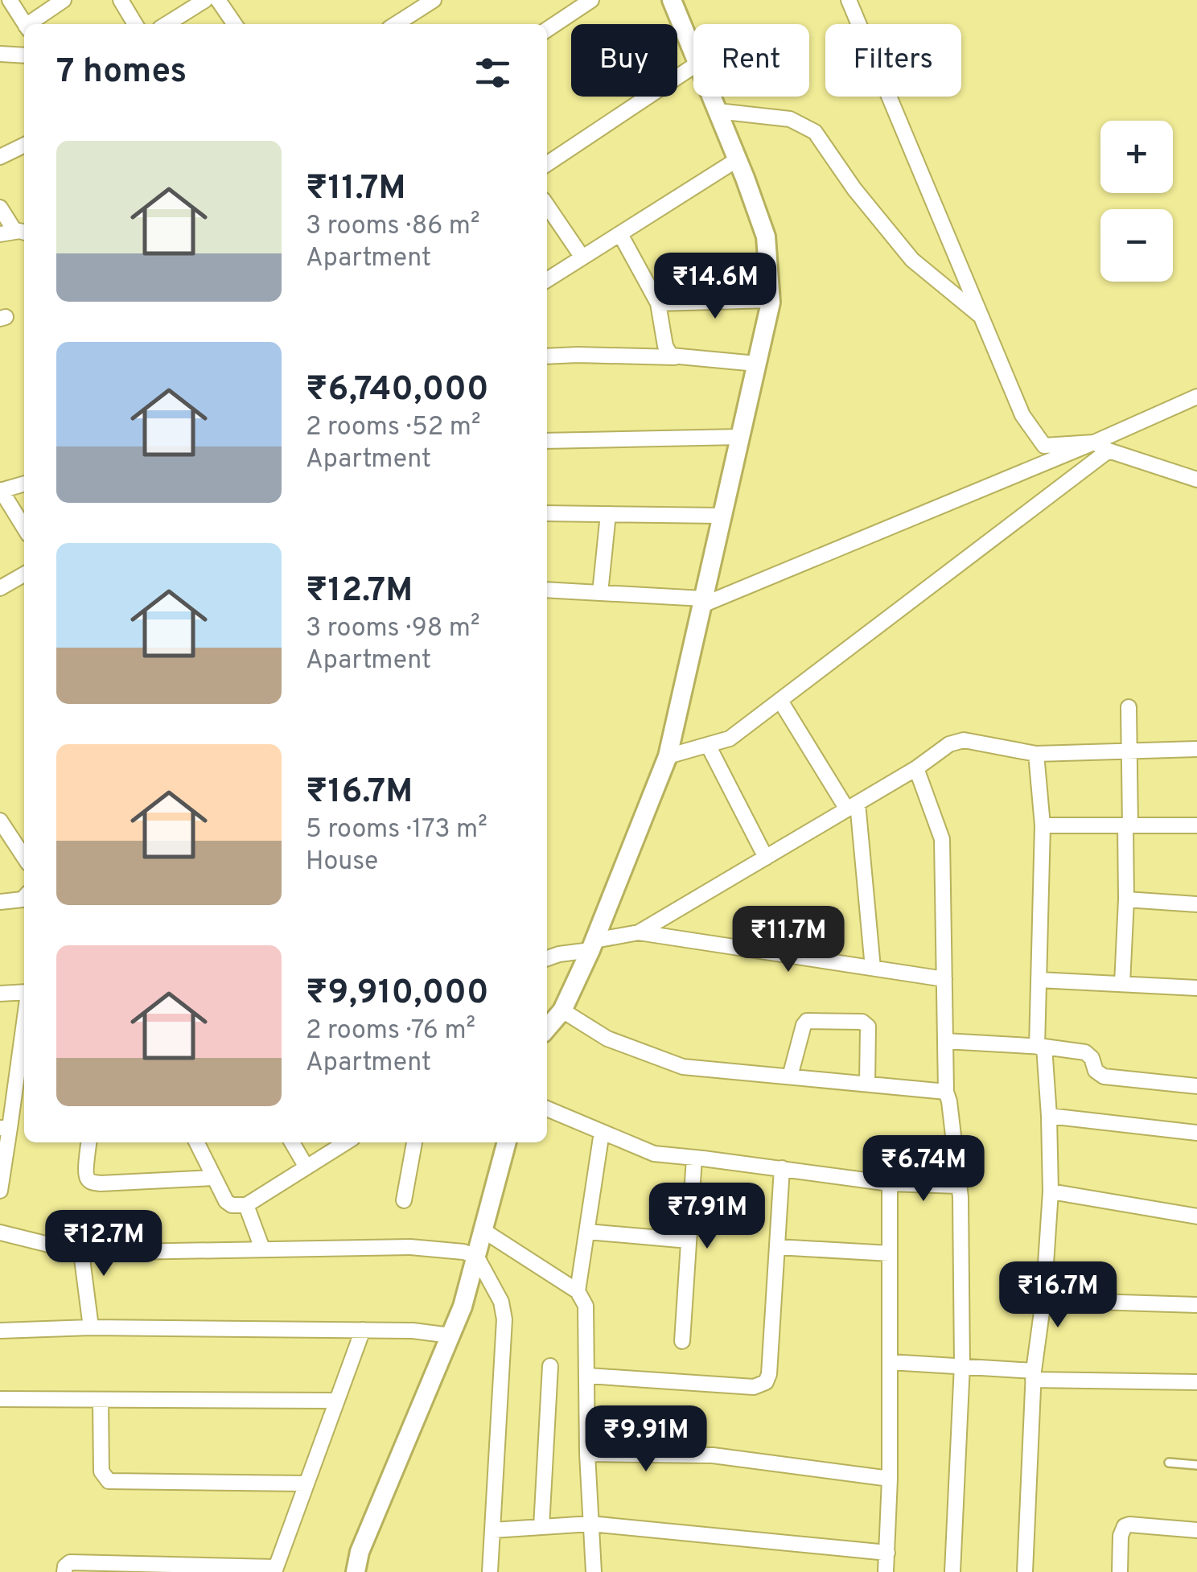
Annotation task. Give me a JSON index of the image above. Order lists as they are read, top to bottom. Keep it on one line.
{"page":{"chip":["Buy","Rent","Filters"],"heading":"7 homes","map_buttons":["+","−"],"list":[{"name":"₹11.7M","note":"3 rooms · 86 m² · Apartment"},{"name":"₹6,740,000","note":"2 rooms · 52 m² · Apartment"},{"name":"₹12.7M","note":"3 rooms · 98 m² · Apartment"},{"name":"₹16.7M","note":"5 rooms · 173 m² · House"},{"name":"₹9,910,000","note":"2 rooms · 76 m² · Apartment"}],"price":["₹14.6M","₹11.7M","₹6.74M","₹7.91M","₹12.7M","₹16.7M","₹9.91M"]}}
